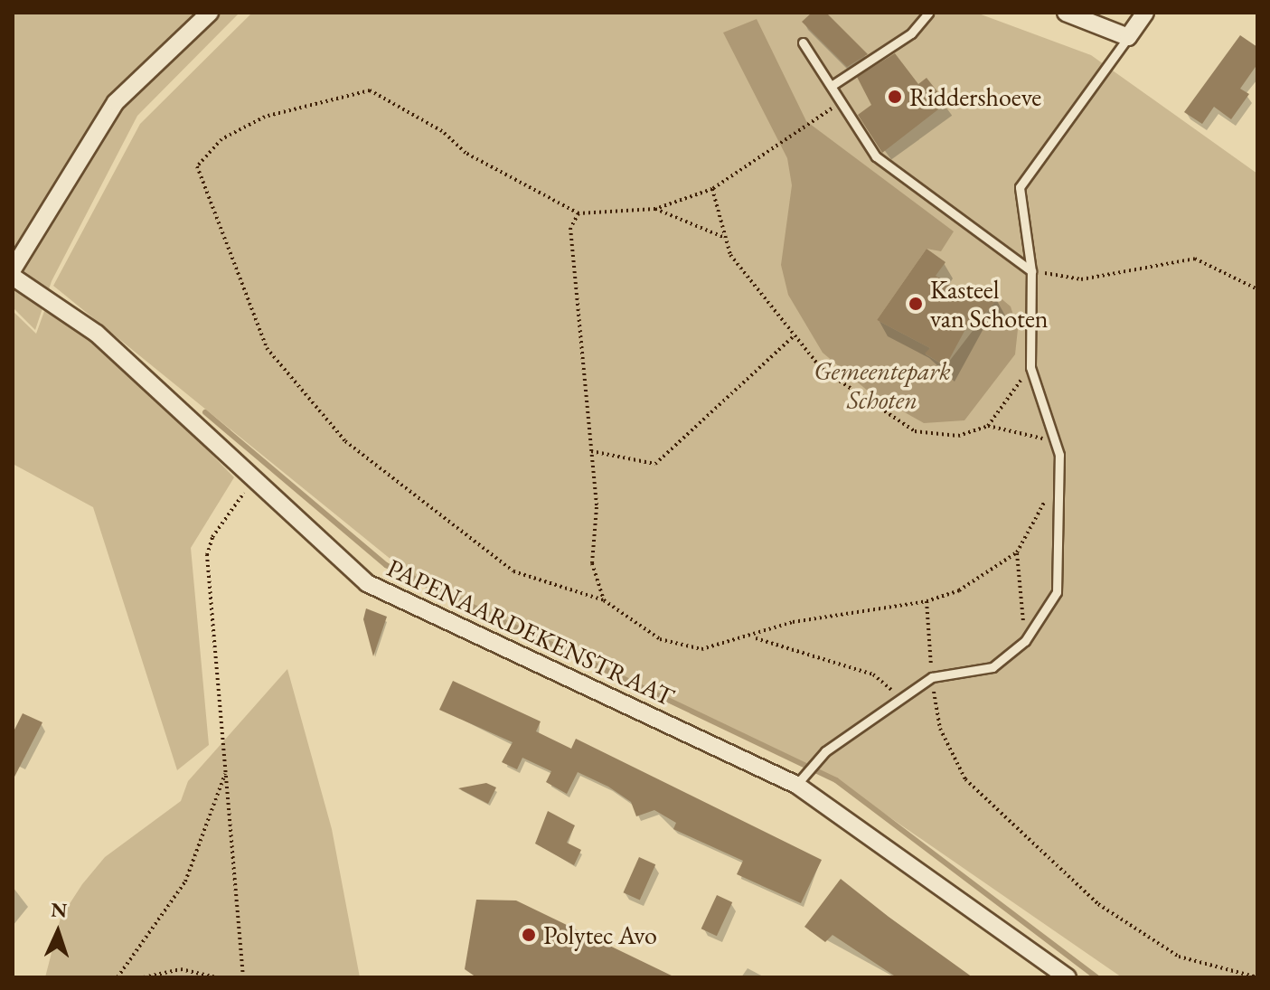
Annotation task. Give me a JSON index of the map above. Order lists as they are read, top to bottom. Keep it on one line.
{"streets":{"street":["PAPENAARDEKENSTRAAT"]},"parks":["Gemeentepark Schoten"],"places":["Riddershoeve","Kasteel van Schoten","Polytec Avo"],"north":"top"}
